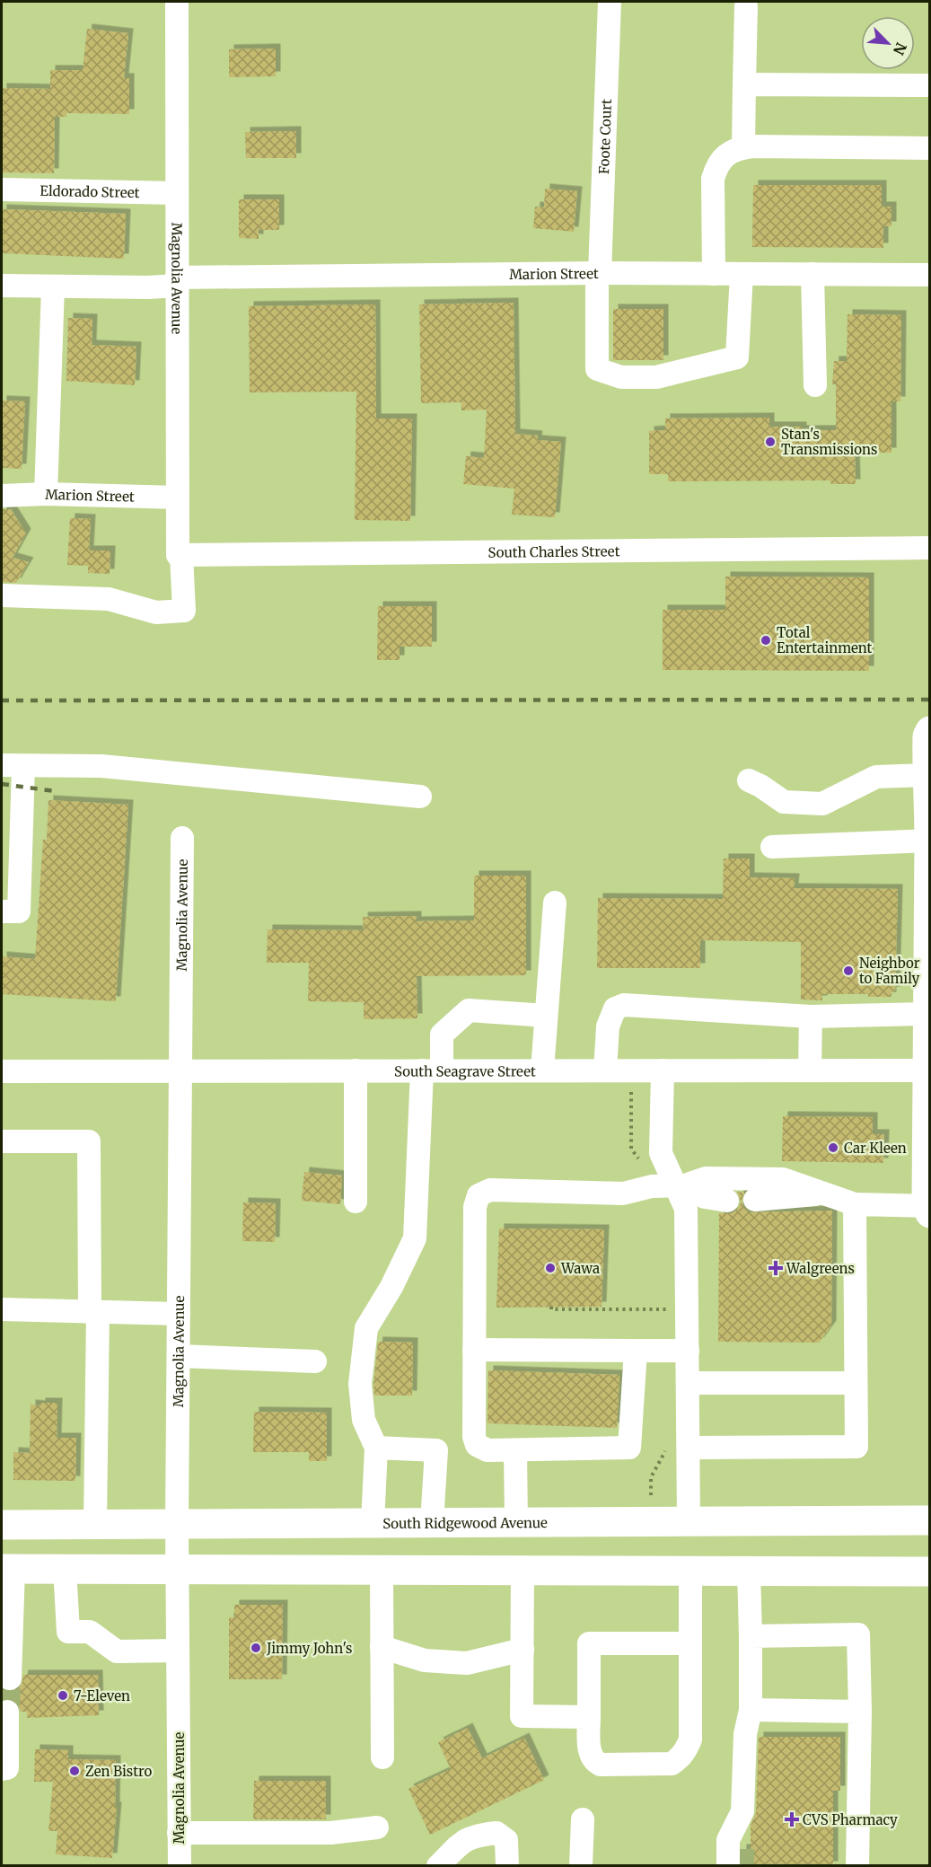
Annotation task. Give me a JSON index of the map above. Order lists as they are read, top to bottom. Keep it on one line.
{"streets":{"main road":["South Ridgewood Avenue"],"street":["Foote Court","Eldorado Street","Marion Street","Magnolia Avenue","South Charles Street","South Seagrave Street"]},"crossings":[["Foote Court","Marion Street"],["Eldorado Street","Magnolia Avenue"],["Marion Street","Magnolia Avenue"],["Magnolia Avenue","South Charles Street"],["Magnolia Avenue","South Seagrave Street"],["Magnolia Avenue","South Ridgewood Avenue"]],"places":{"other":["Stan's Transmissions","Total Entertainment","Neighbor to Family","Car Kleen","Wawa","Jimmy John's","7-Eleven","Zen Bistro"],"health":["Walgreens","CVS Pharmacy"]},"north":"bottom right"}
